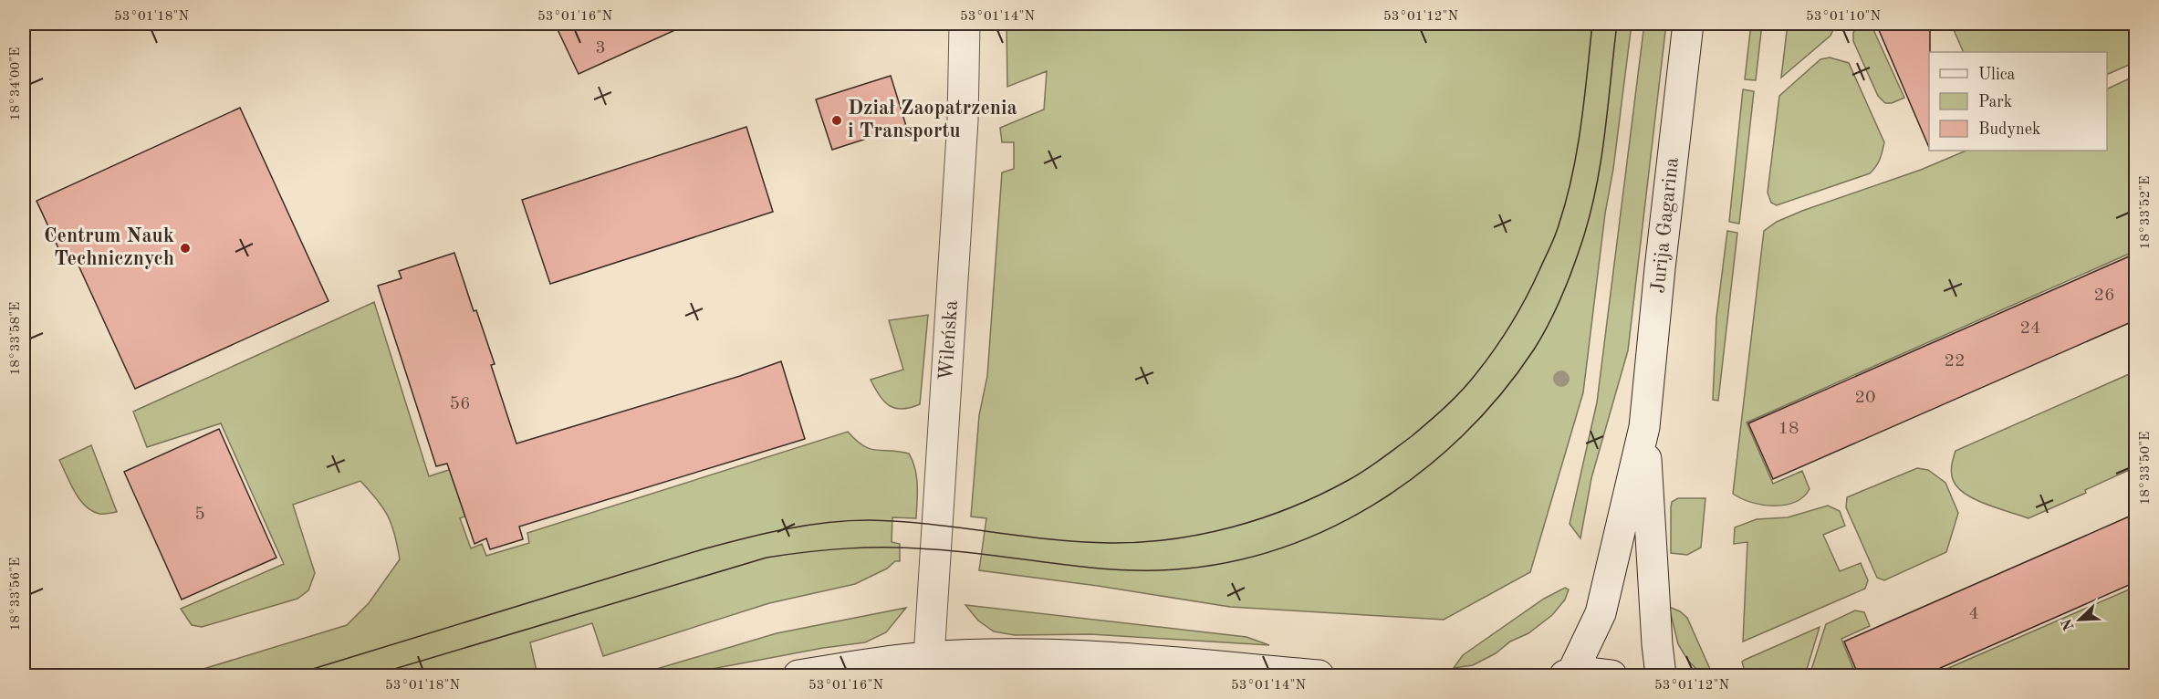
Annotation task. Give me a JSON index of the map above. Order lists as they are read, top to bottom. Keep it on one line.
{"streets":{"street":["Jurija Gagarina","Wileńska"]},"places":["Dział Zaopatrzenia i Transportu","Centrum Nauk Technicznych"],"house_numbers":["3","26","24","22","20","56","18","5","4"],"legend":["Ulica","Park","Budynek"],"north":"bottom left","coordinates":["53°01'18\"N","53°01'16\"N","53°01'14\"N","53°01'12\"N","53°01'10\"N","18°34'00\"E","18°33'52\"E","18°33'58\"E","18°33'50\"E","18°33'56\"E"]}
